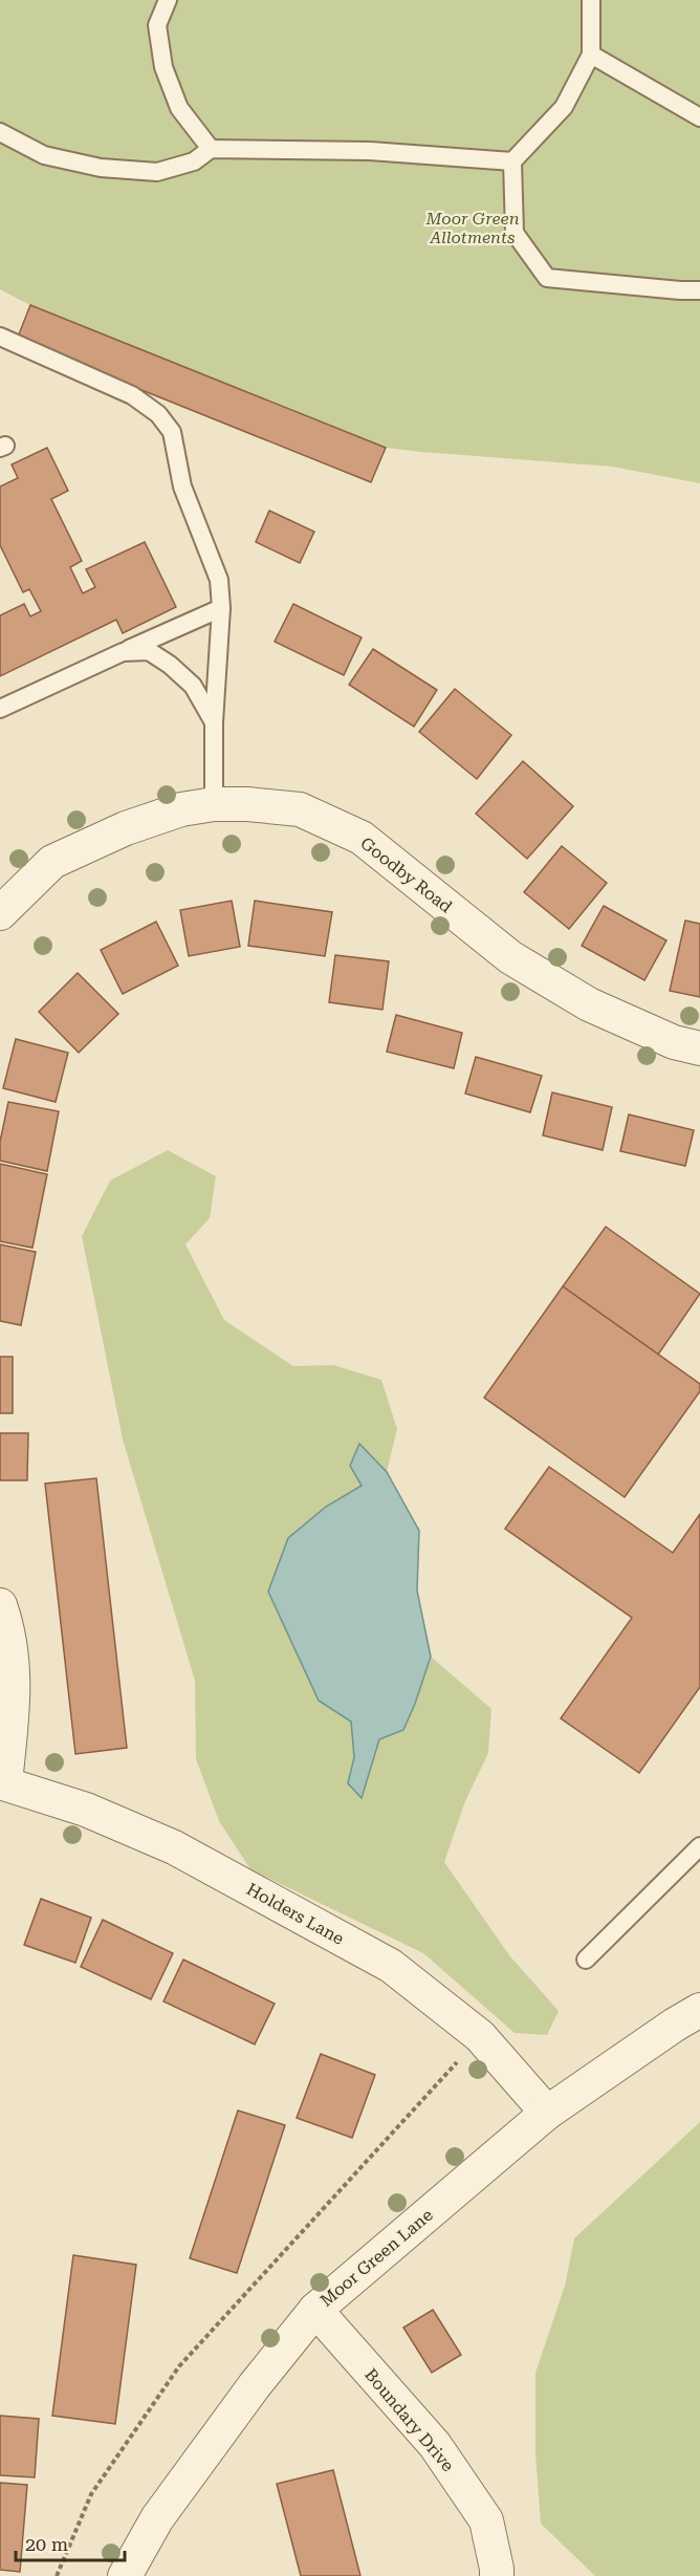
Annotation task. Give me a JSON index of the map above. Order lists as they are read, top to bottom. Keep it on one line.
{"streets":{"street":["Goodby Road","Holders Lane","Moor Green Lane","Boundary Drive"]},"crossings":[["Holders Lane","Moor Green Lane"],["Moor Green Lane","Boundary Drive"]],"parks":["Moor Green Allotments"],"scale_bar":"20 m"}
